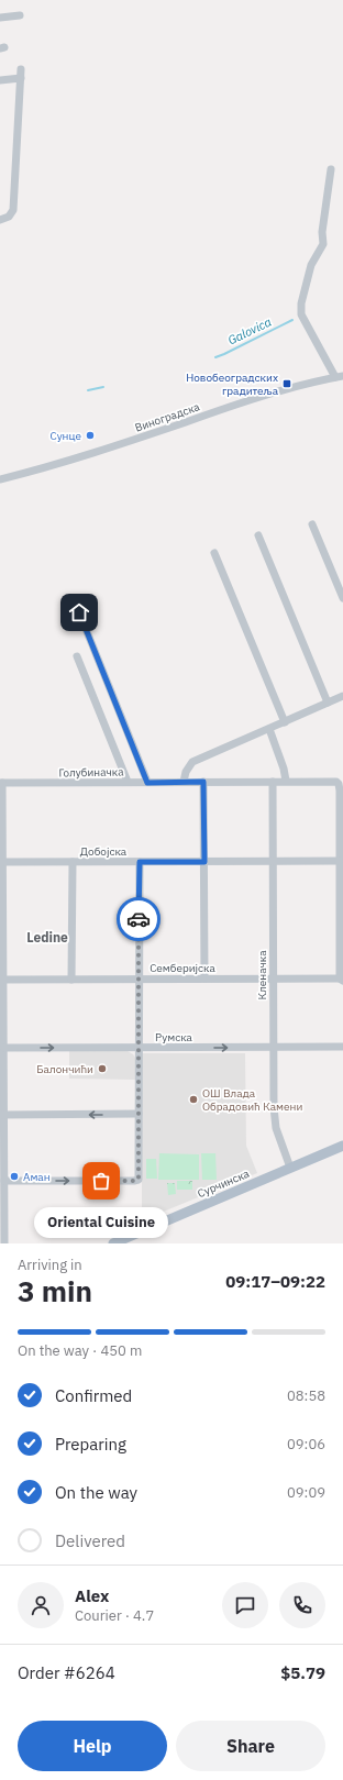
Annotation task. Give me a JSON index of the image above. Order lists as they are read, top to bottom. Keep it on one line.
{"streets":{"main road":["Сурчинска"],"street":["Виноградска","Голубиначка","Добојска","Семберијска","Кленачка","Румска"]},"crossings":[["Голубиначка","Добојска"],["Голубиначка","Кленачка"],["Добојска","Кленачка"],["Семберијска","Кленачка"],["Кленачка","Румска"],["Кленачка","Сурчинска"]],"districts":["Ledine"],"water":["Galovica"],"places":{"transit":["Новобеоградских градитеља"],"other":["Сунце","Балончићи","ОШ Влада Обрадовић Камени","Аман","Oriental Cuisine"]},"page":{"bubble":"Oriental Cuisine","heading":["3 min","Arriving in","09:17–09:22"],"panel":["Alex","Courier · 4.7","Order #6264","$5.79"],"bar":"On the way · 450 m","list":[["Confirmed","08:58"],["Preparing","09:06"],["On the way","09:09"],"Delivered"],"buttons":["Help","Share"]}}
